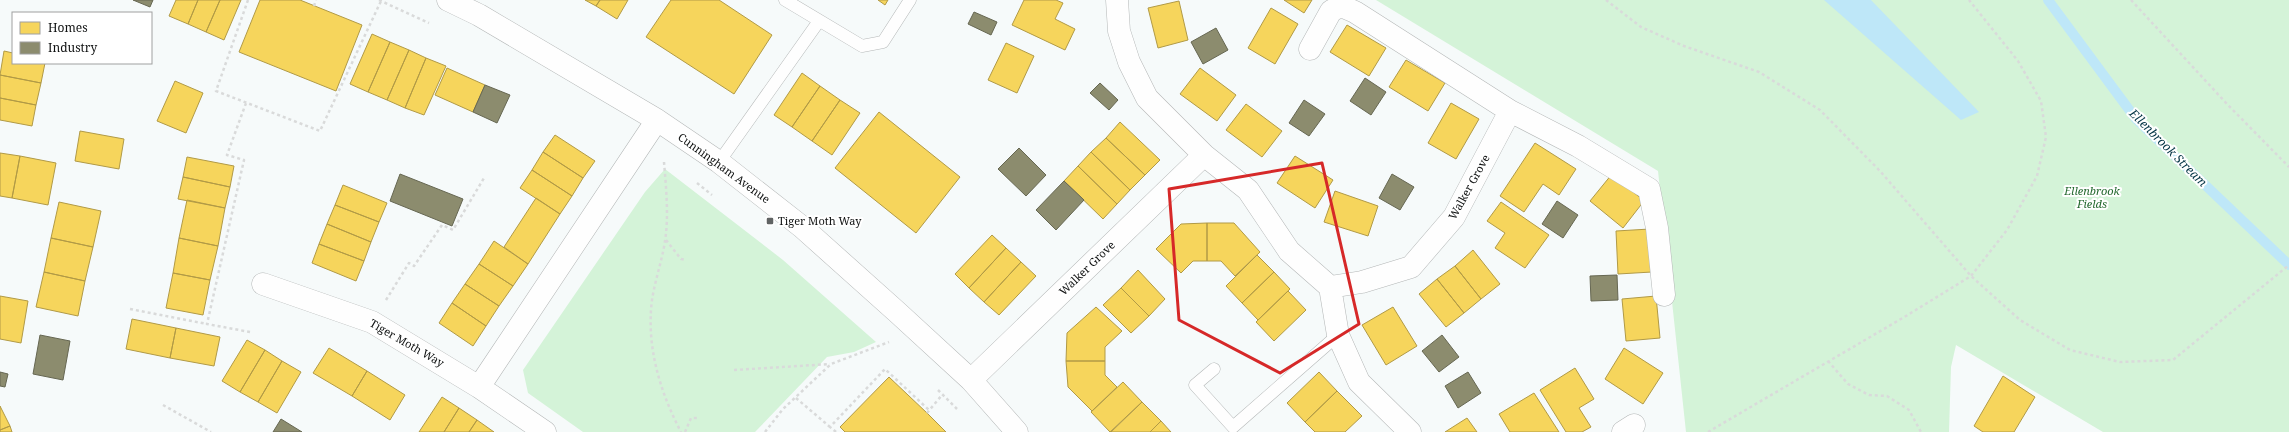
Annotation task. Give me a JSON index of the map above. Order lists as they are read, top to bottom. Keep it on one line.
{"streets":{"street":["Cunningham Avenue","Walker Grove","Tiger Moth Way"]},"crossings":[["Cunningham Avenue","Walker Grove"]],"water":["Ellenbrook Stream"],"parks":["Ellenbrook Fields"],"places":{"transit":["Tiger Moth Way"]},"legend":["Homes","Industry"]}
